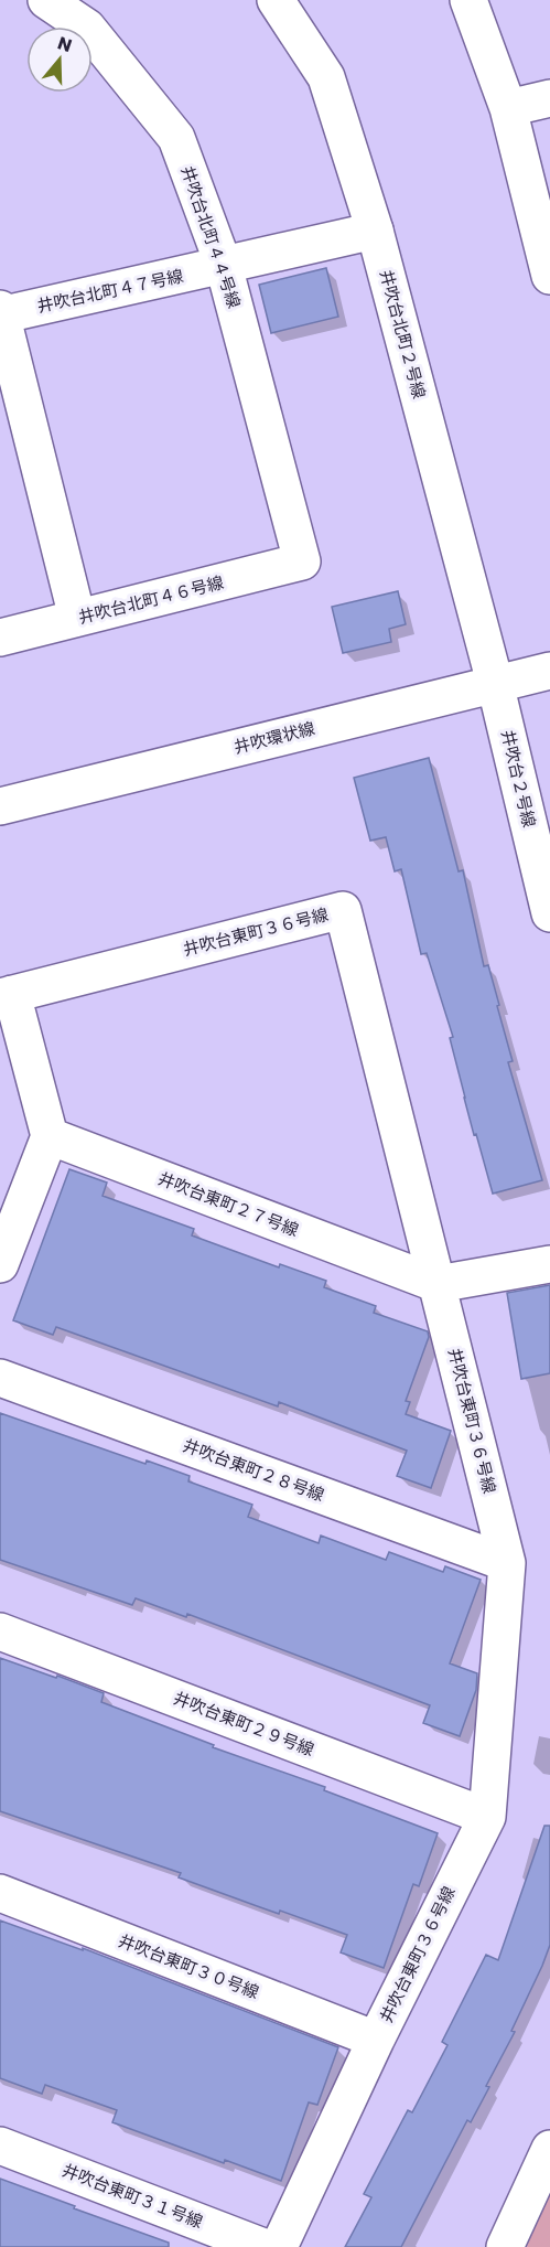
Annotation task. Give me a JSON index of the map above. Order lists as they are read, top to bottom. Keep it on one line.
{"streets":{"street":["井吹台北町４４号線","井吹台北町４７号線","井吹台北町２号線","井吹台北町４６号線","井吹環状線","井吹台２号線","井吹台東町３６号線","井吹台東町２７号線","井吹台東町２８号線","井吹台東町２９号線","井吹台東町３０号線","井吹台東町３１号線"]},"crossings":[["井吹台北町４４号線","井吹台北町４７号線"],["井吹台北町４４号線","井吹台北町４６号線"],["井吹台北町４７号線","井吹台北町２号線"],["井吹台北町４７号線","井吹台北町４６号線"],["井吹台北町２号線","井吹環状線"],["井吹台北町２号線","井吹台２号線"],["井吹環状線","井吹台２号線"],["井吹台東町３６号線","井吹台東町２７号線"],["井吹台東町３６号線","井吹台東町２８号線"],["井吹台東町３６号線","井吹台東町２９号線"],["井吹台東町３６号線","井吹台東町３０号線"]],"north":"top"}
